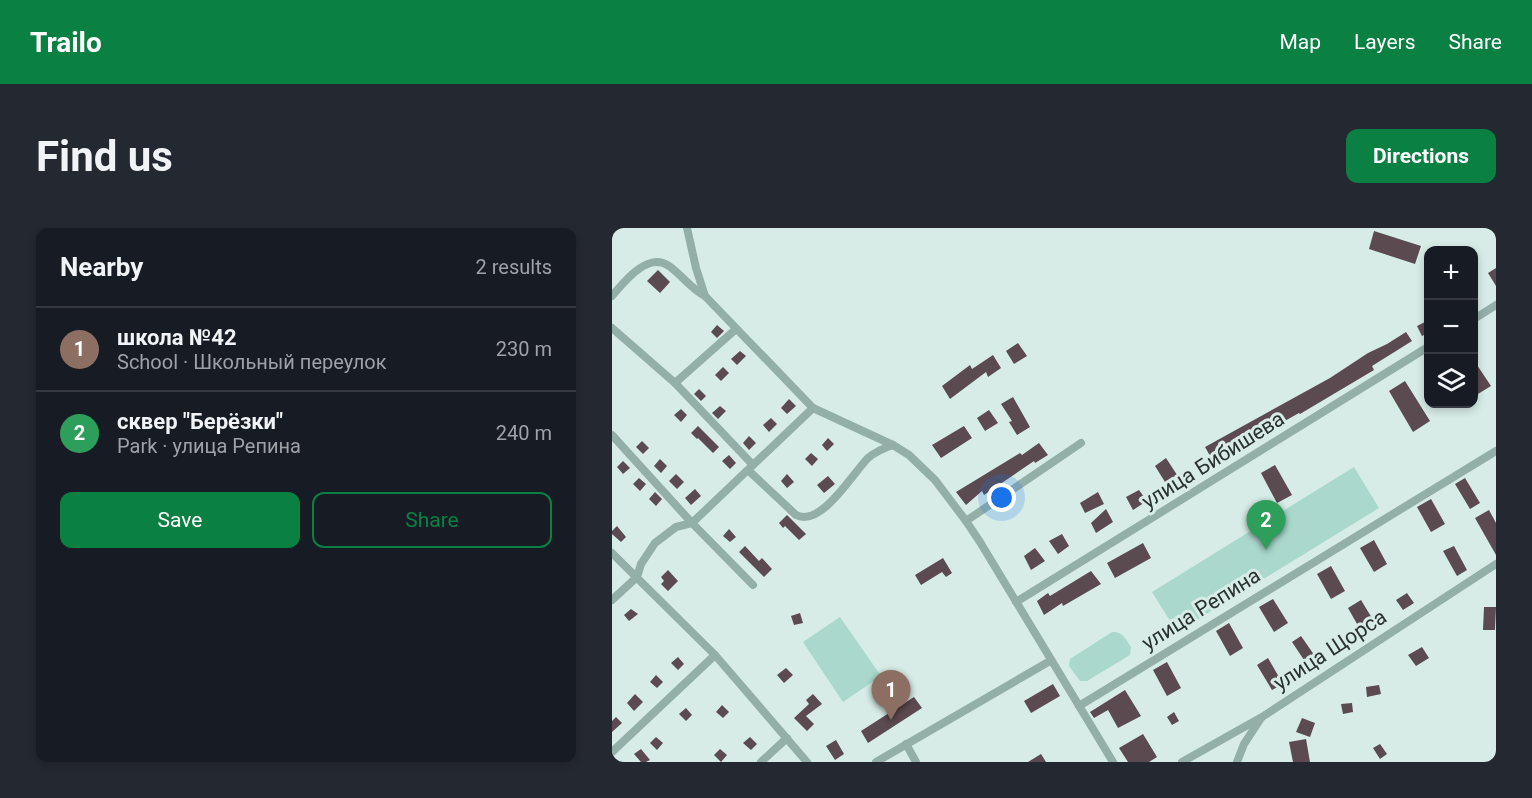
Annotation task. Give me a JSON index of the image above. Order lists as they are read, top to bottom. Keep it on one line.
{"streets":{"street":["улица Бибишева","улица Репина","улица Щорса"]},"page":{"header":"Trailo","nav":["Map","Layers","Share"],"buttons":["Directions",["Save","Share"]],"title":"Find us","heading":["Nearby","2 results"],"map_buttons":["+","−"],"list":[{"mark":"1","name":"школа №42","note":"School · Школьный переулок","value":"230 m"},{"mark":"2","name":"сквер \"Берёзки\"","note":"Park · улица Репина","value":"240 m"}],"pins":["2","1"]}}
